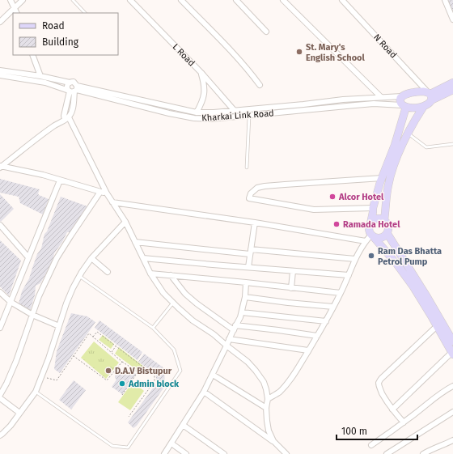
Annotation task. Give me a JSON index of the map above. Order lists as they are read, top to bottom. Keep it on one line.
{"streets":{"street":["N Road","L Road","Kharkai Link Road"]},"places":["St. Mary's English School","Alcor Hotel","Ramada Hotel","Ram Das Bhatta Petrol Pump","D.A.V Bistupur","Admin block"],"legend":["Road","Building"],"scale_bar":"100 m"}
